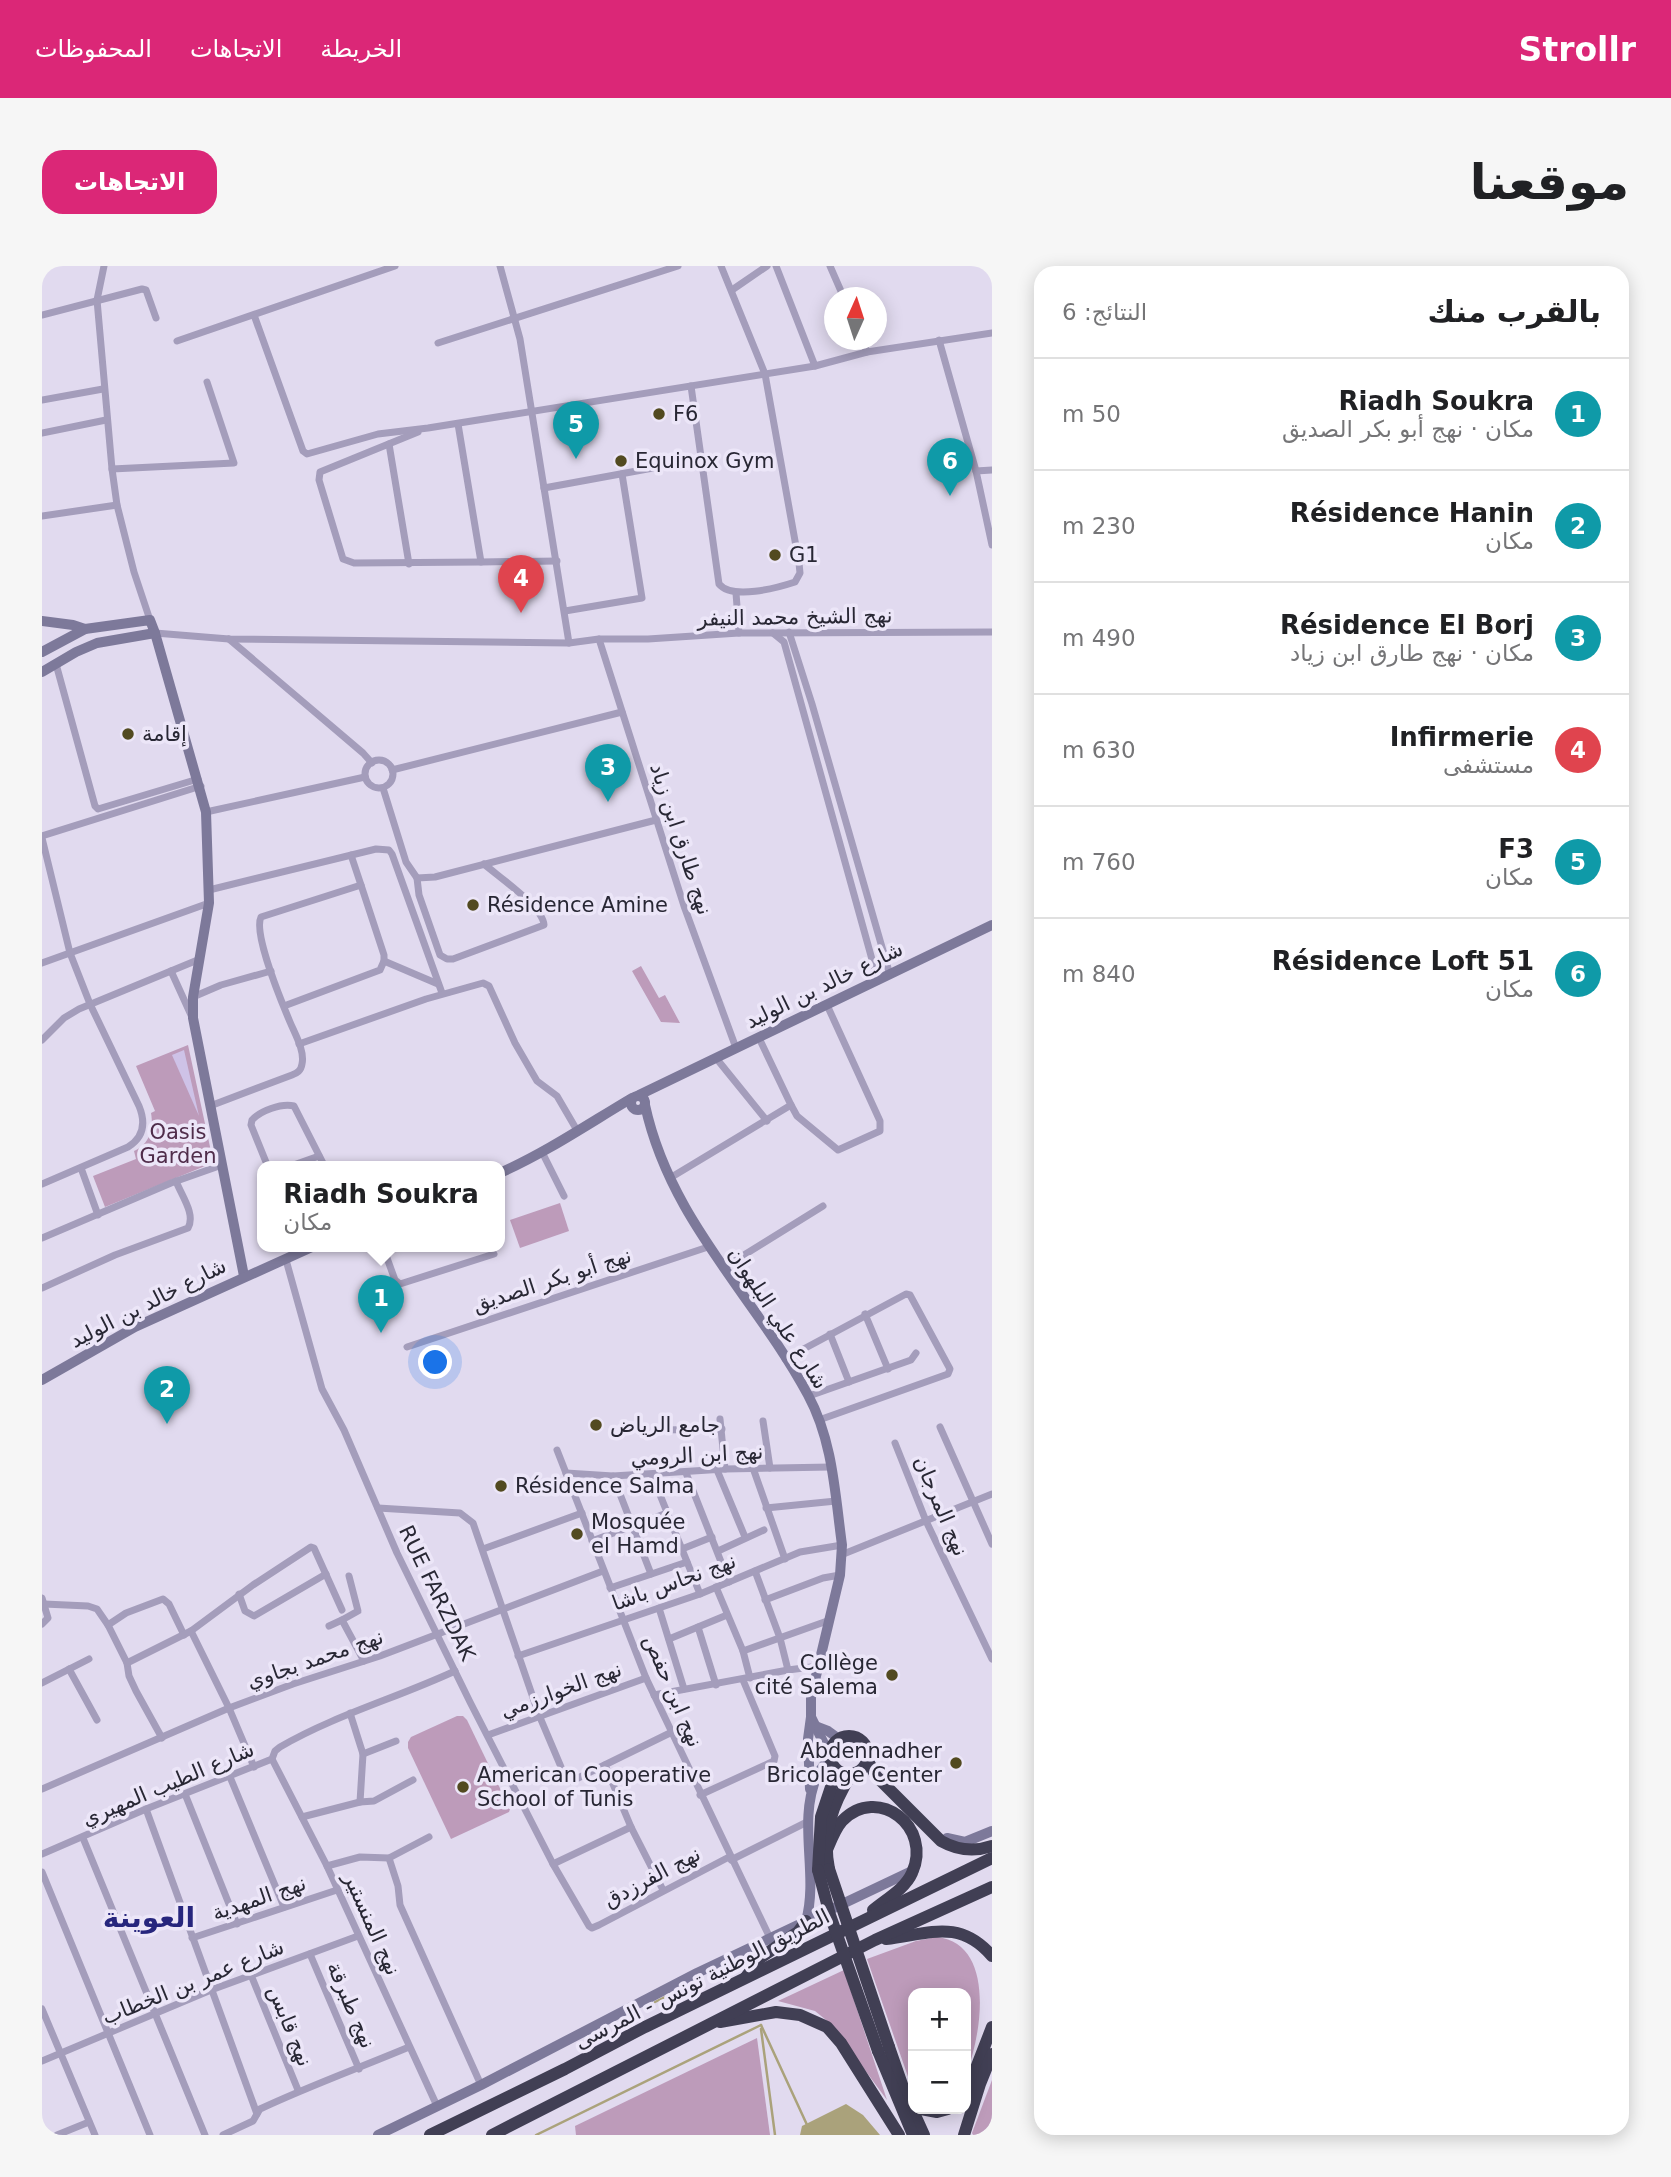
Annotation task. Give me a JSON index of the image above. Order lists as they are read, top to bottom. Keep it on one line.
{"streets":{"highway":["الطريق الوطنية تونس - المرسى"],"street":["نهج الشيخ محمد النيفر","نهج طارق ابن زياد","شارع خالد بن الوليد","نهج أبو بكر الصديق","شارع علي البلهوان","نهج ابن الرومي","نهج المرجان","نهج نحاس باشا","RUE FARZDAK","نهج محمد بجاوي","نهج الخوارزمي","نهج ابن حفص","شارع الطيب المهيري","نهج الفرزدق","نهج المهدية","نهج المنستير","شارع عمر بن الخطاب","نهج طبرقة","نهج قابس"]},"crossings":[["نهج الشيخ محمد النيفر","نهج طارق ابن زياد"],["نهج طارق ابن زياد","شارع خالد بن الوليد"],["شارع خالد بن الوليد","شارع علي البلهوان"],["شارع خالد بن الوليد","RUE FARZDAK"],["نهج أبو بكر الصديق","شارع علي البلهوان"],["شارع علي البلهوان","نهج ابن الرومي"],["شارع علي البلهوان","نهج نحاس باشا"],["شارع علي البلهوان","الطريق الوطنية تونس - المرسى"],["نهج ابن الرومي","نهج ابن حفص"],["نهج المرجان","نهج نحاس باشا"],["نهج نحاس باشا","نهج ابن حفص"],["RUE FARZDAK","نهج محمد بجاوي"],["RUE FARZDAK","نهج الخوارزمي"],["RUE FARZDAK","شارع الطيب المهيري"],["RUE FARZDAK","نهج الفرزدق"],["نهج محمد بجاوي","نهج ابن حفص"],["نهج الخوارزمي","نهج ابن حفص"],["نهج ابن حفص","نهج الفرزدق"],["شارع الطيب المهيري","نهج المنستير"],["نهج الفرزدق","الطريق الوطنية تونس - المرسى"],["نهج المهدية","نهج المنستير"],["نهج المنستير","شارع عمر بن الخطاب"],["شارع عمر بن الخطاب","نهج طبرقة"],["شارع عمر بن الخطاب","نهج قابس"]],"districts":["العوينة"],"parks":["Oasis Garden"],"places":["F6","Equinox Gym","G1","إقامة","Résidence Amine","جامع الرياض","Résidence Salma","Mosquée el Hamd","Collège cité Salema","Abdennadher Bricolage Center","American Cooperative School of Tunis"],"north":"top","page":{"header":"Strollr","nav":["الخريطة","الاتجاهات","المحفوظات"],"buttons":"الاتجاهات","title":"موقعنا","heading":["بالقرب منك","النتائج: 6"],"list":[{"mark":"1","name":"Riadh Soukra","note":"مكان · نهج أبو بكر الصديق","value":"50 m"},{"mark":"2","name":"Résidence Hanin","note":"مكان","value":"230 m"},{"mark":"3","name":"Résidence El Borj","note":"مكان · نهج طارق ابن زياد","value":"490 m"},{"mark":"4","name":"Infirmerie","note":"مستشفى","value":"630 m"},{"mark":"5","name":"F3","note":"مكان","value":"760 m"},{"mark":"6","name":"Résidence Loft 51","note":"مكان","value":"840 m"}],"pins":["5","6","4","3","1","2"],"popup":["Riadh Soukra","مكان"],"map_buttons":["+","−"]}}
